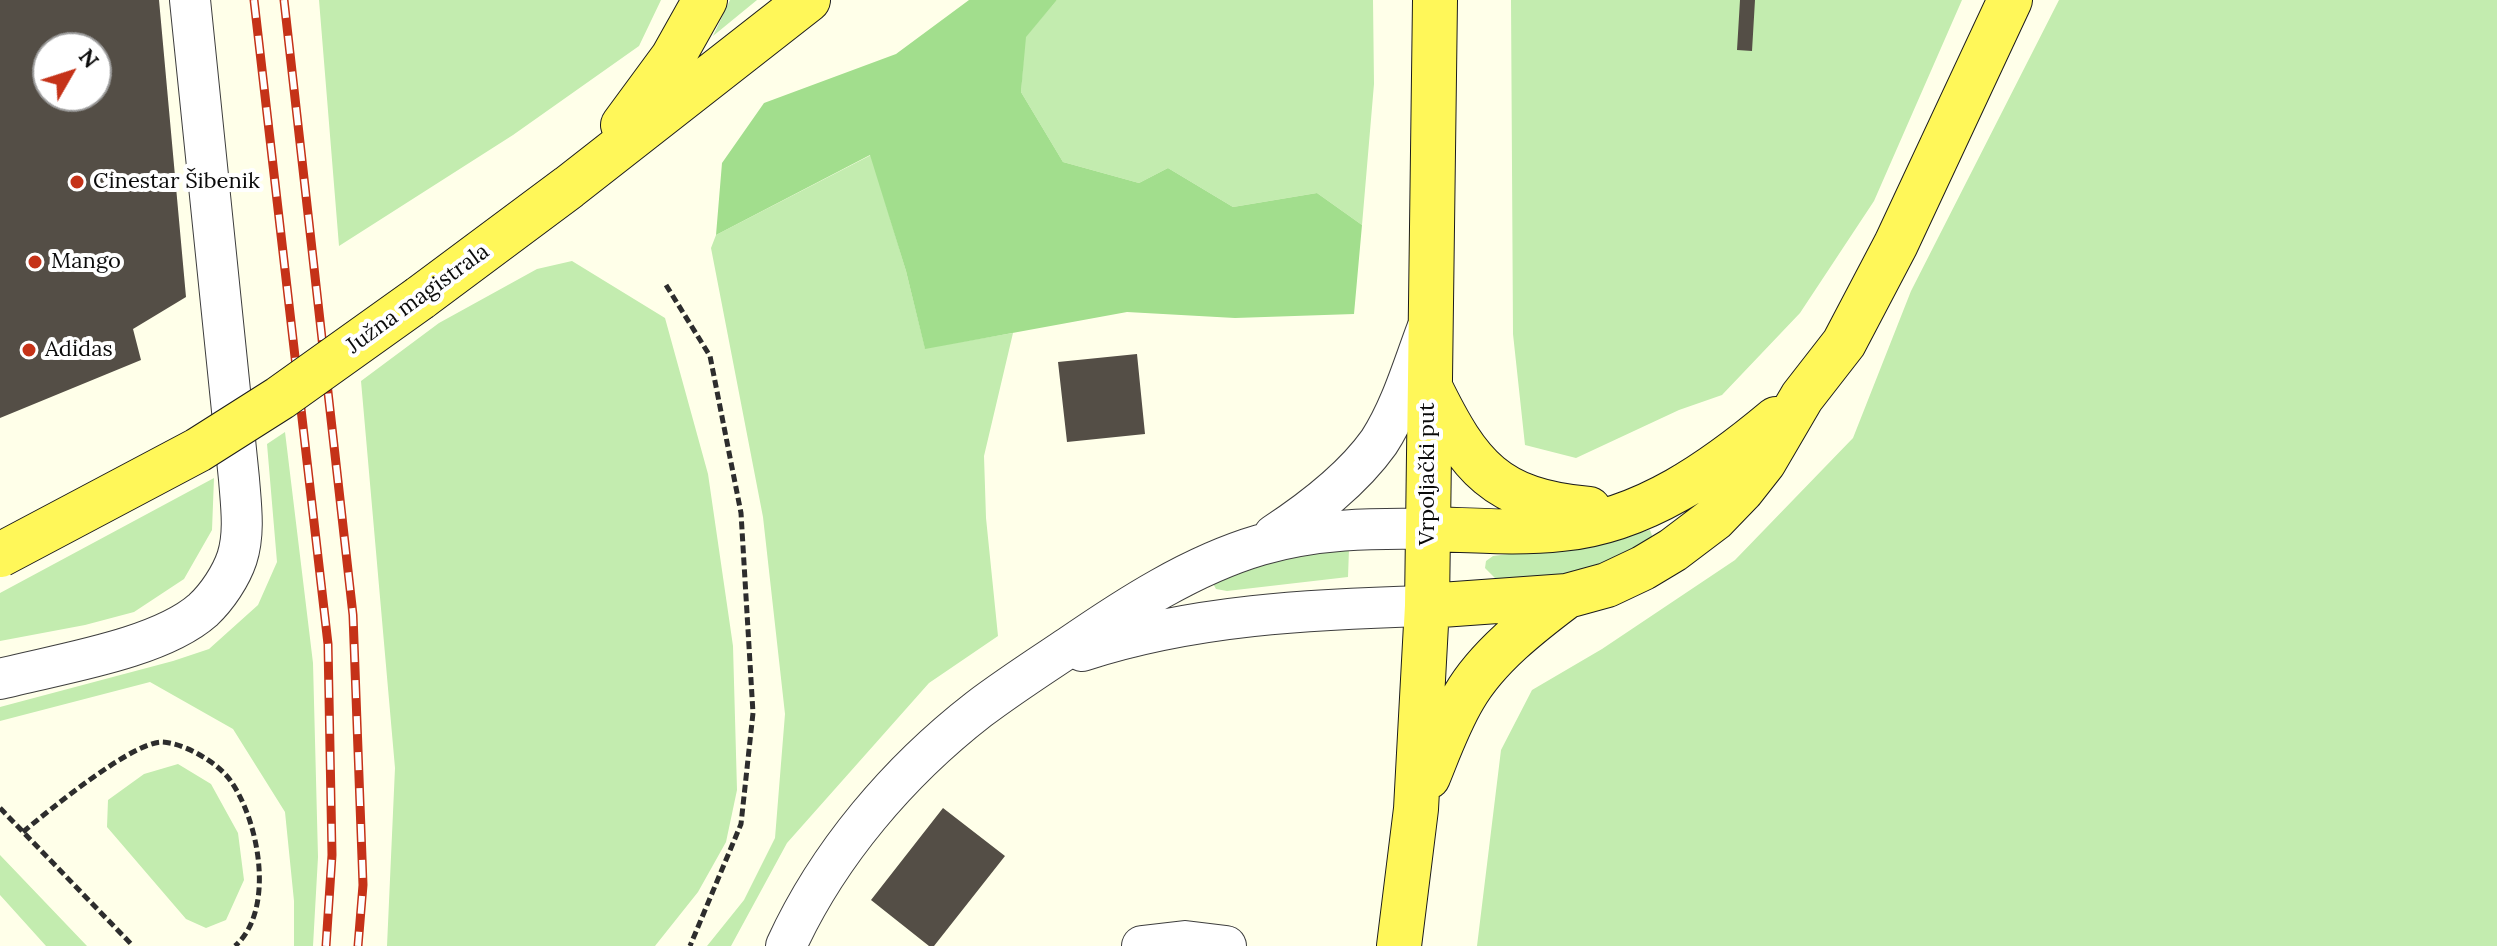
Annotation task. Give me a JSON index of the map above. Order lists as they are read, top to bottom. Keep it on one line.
{"streets":{"main road":["Južna magistrala","Vrpoljački put"]},"places":["Cinestar Šibenik","Mango","Adidas"],"north":"top right"}
